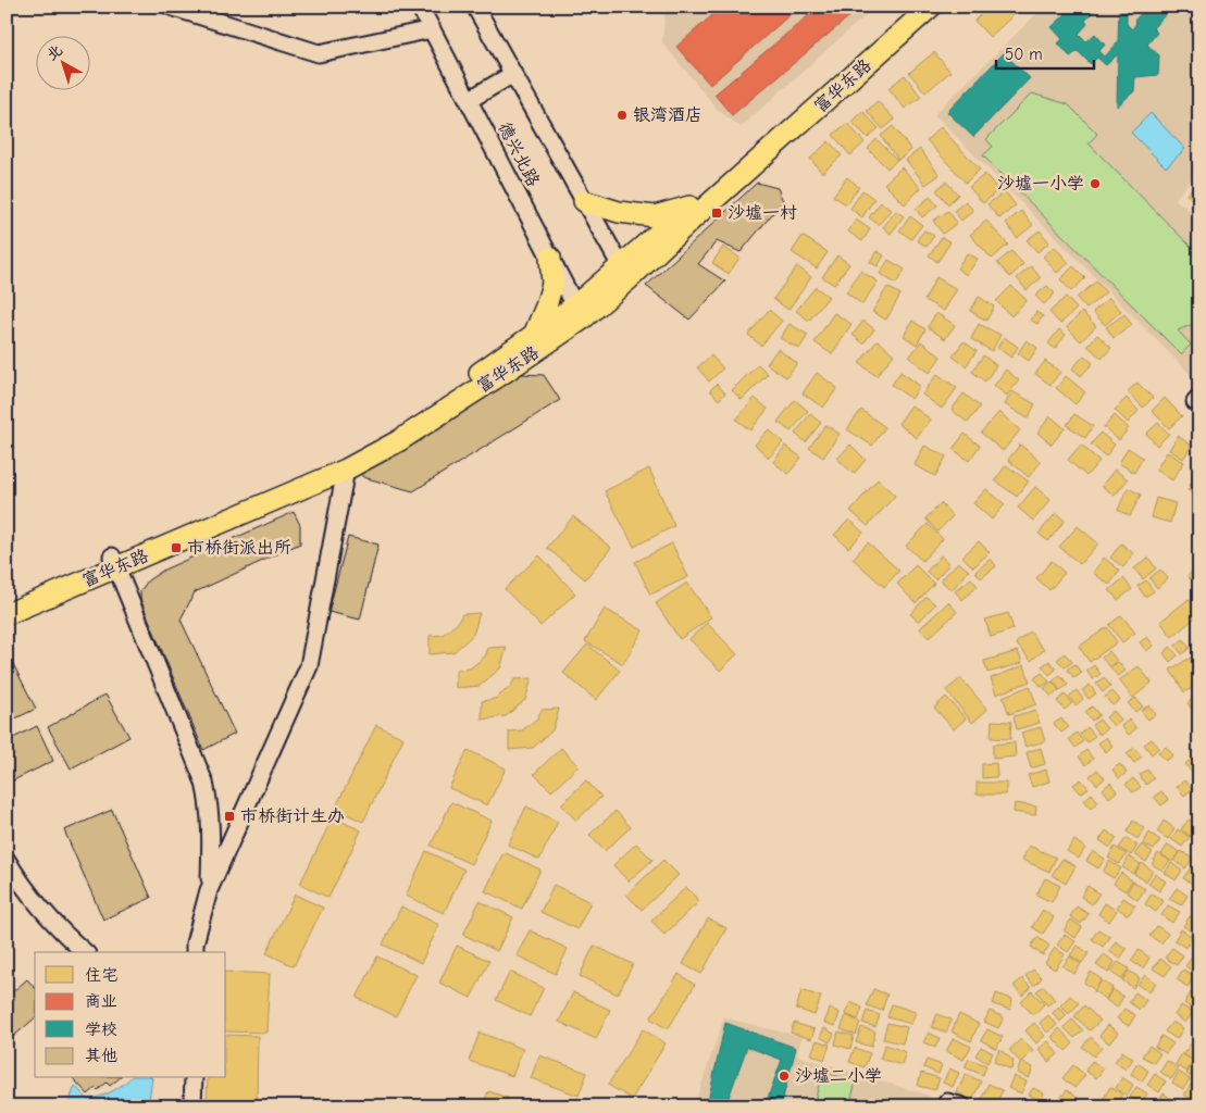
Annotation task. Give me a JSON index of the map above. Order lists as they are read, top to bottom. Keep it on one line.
{"streets":{"main road":["富华东路"],"street":["德兴北路"]},"crossings":[["富华东路","德兴北路"]],"places":{"other":["银湾酒店","沙墟一小学","沙墟二小学"],"transit":["沙墟一村","市桥街派出所","市桥街计生办"]},"legend":["住宅","商业","学校","其他"],"scale_bar":"50 m","north":"top left"}
